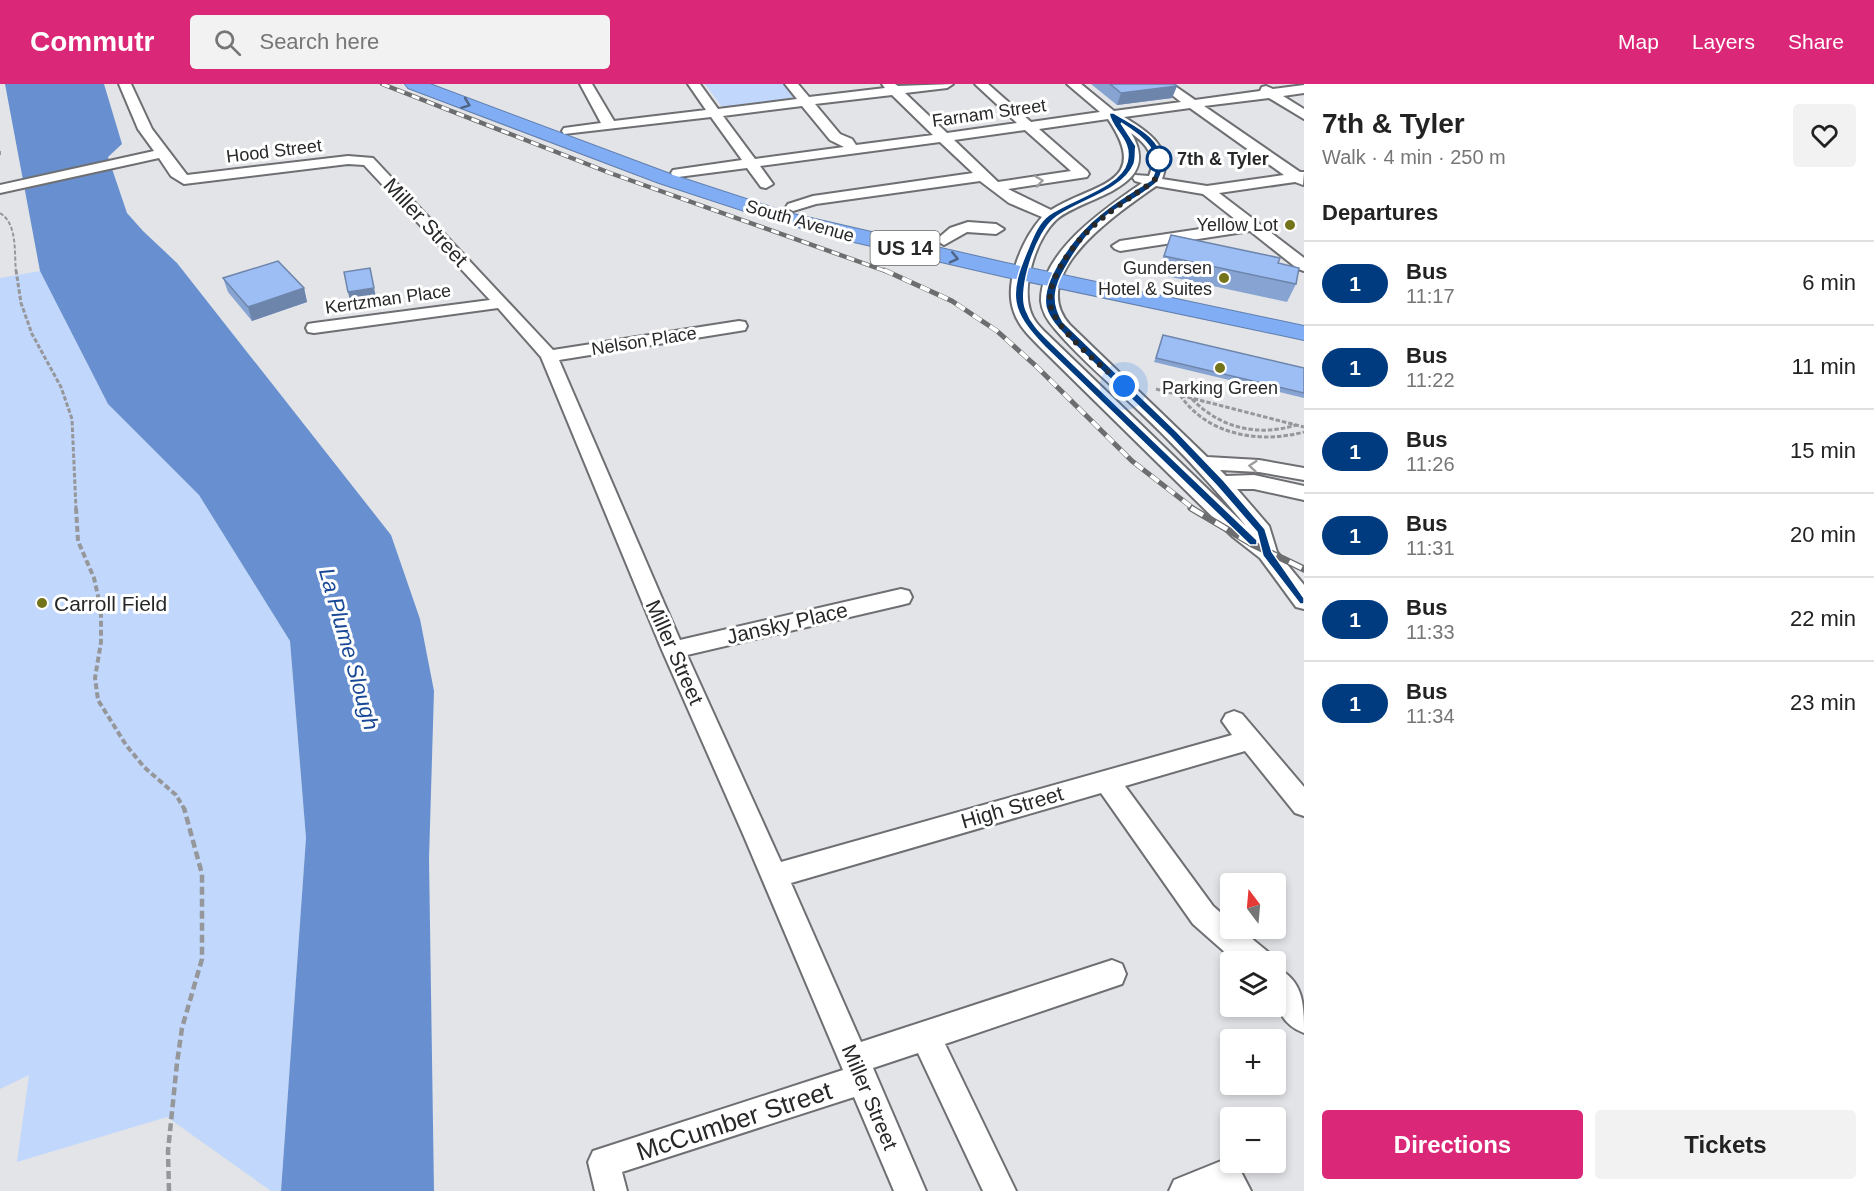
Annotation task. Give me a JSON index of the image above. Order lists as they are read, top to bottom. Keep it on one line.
{"streets":{"highway":["South Avenue","US 14"],"street":["Farnam Street","Hood Street","Miller Street","Kertzman Place","Nelson Place","Jansky Place","High Street","McCumber Street"]},"crossings":[["Farnam Street","South Avenue"],["Hood Street","Miller Street"],["Miller Street","Kertzman Place"],["Miller Street","Nelson Place"],["Miller Street","Jansky Place"],["Miller Street","High Street"],["Miller Street","McCumber Street"]],"water":["La Plume Slough"],"places":["7th & Tyler","Yellow Lot","Gundersen Hotel & Suites","Parking Green","Carroll Field"],"lines":["bus line 1"],"north":"top","page":{"header":"Commutr","search":"Search here","nav":["Map","Layers","Share"],"heading":[["7th & Tyler","Walk · 4 min · 250 m"],"Departures"],"list":[{"mark":"1","name":"Bus","note":"11:17","value":"6 min"},{"mark":"1","name":"Bus","note":"11:22","value":"11 min"},{"mark":"1","name":"Bus","note":"11:26","value":"15 min"},{"mark":"1","name":"Bus","note":"11:31","value":"20 min"},{"mark":"1","name":"Bus","note":"11:33","value":"22 min"},{"mark":"1","name":"Bus","note":"11:34","value":"23 min"}],"map_buttons":["+","−"],"buttons":["Directions","Tickets"]}}
